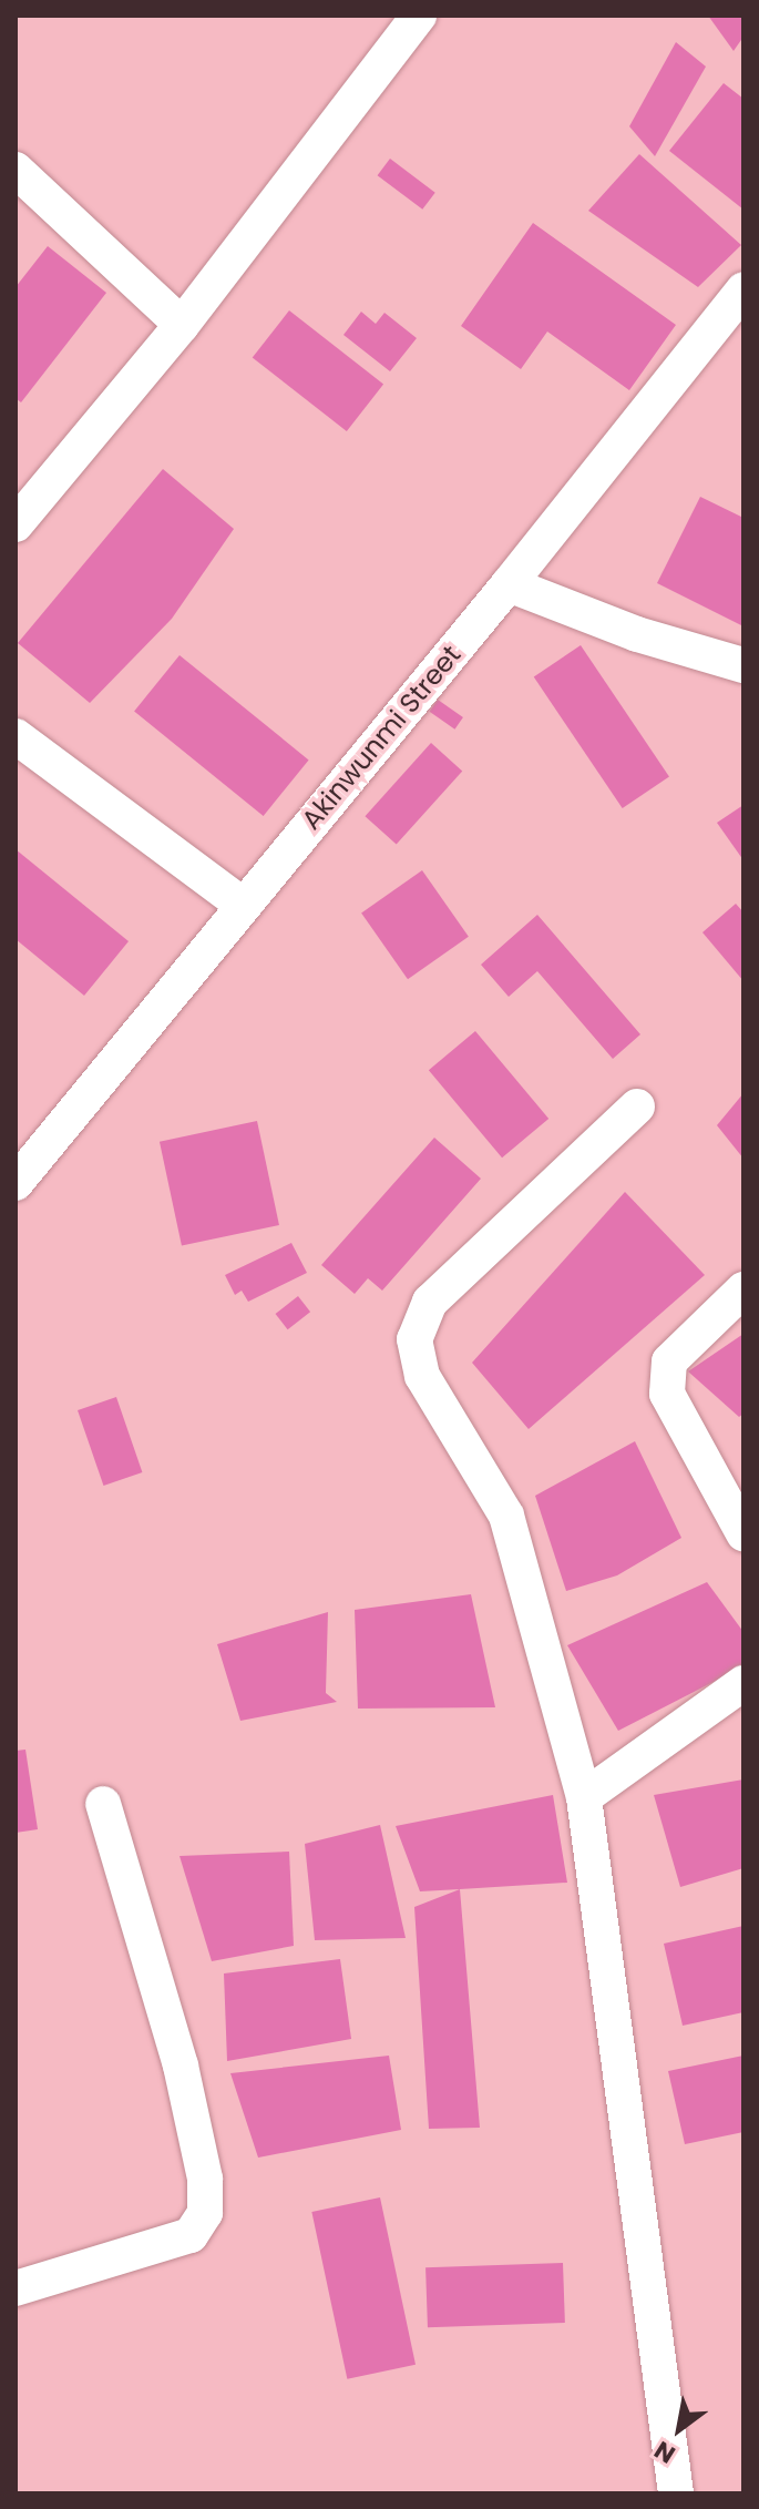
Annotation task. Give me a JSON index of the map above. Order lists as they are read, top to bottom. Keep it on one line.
{"streets":{"street":["Akinwunmi Street"]},"north":"bottom left"}
